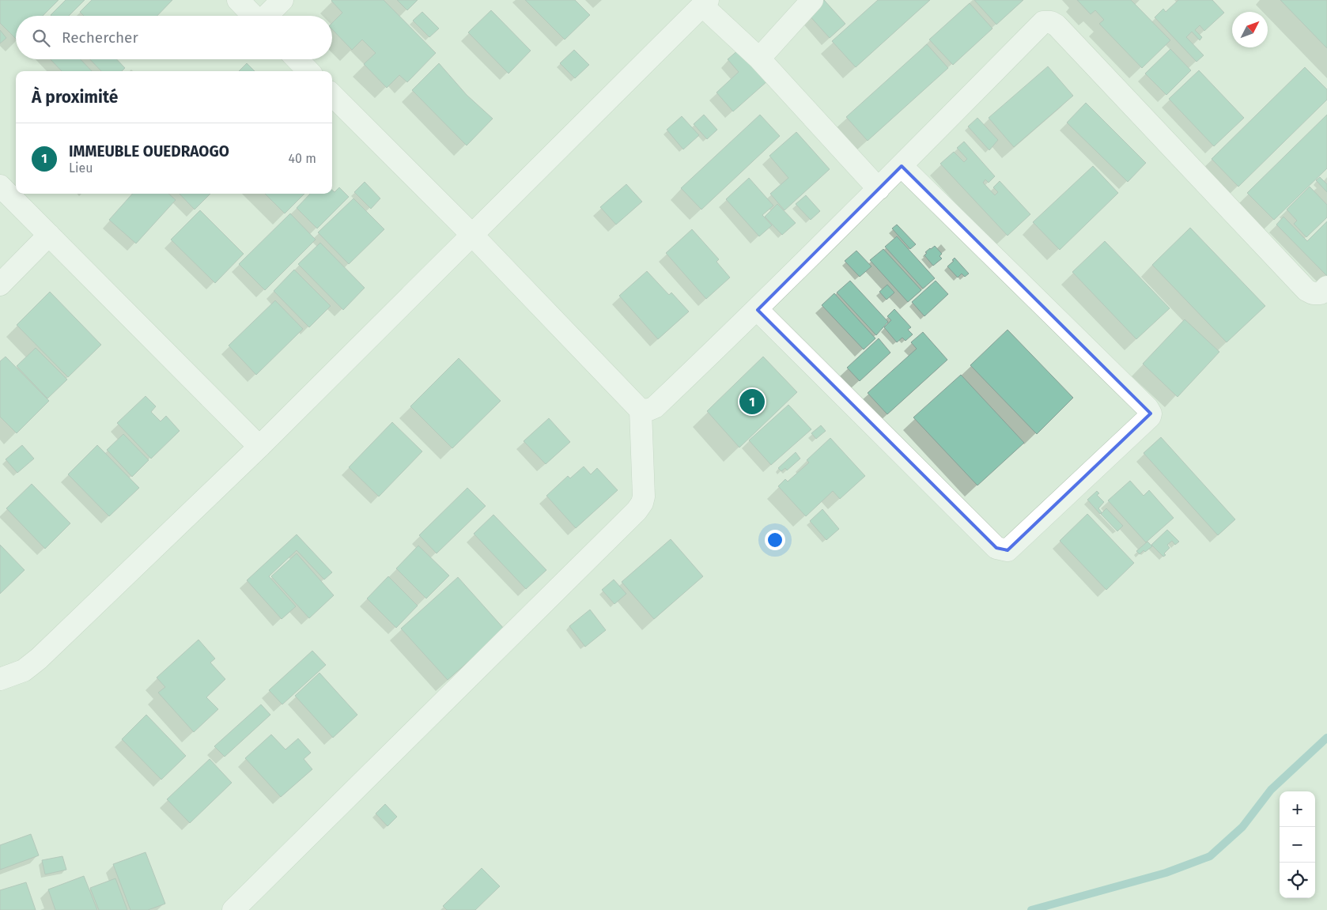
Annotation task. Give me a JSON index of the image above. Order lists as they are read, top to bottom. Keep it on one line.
{"north":"top right","page":{"search":"Rechercher","heading":"À proximité","list":[{"mark":"1","name":"IMMEUBLE OUEDRAOGO","note":"Lieu","value":"40 m"}],"pins":"1","map_buttons":["+","−"]}}
